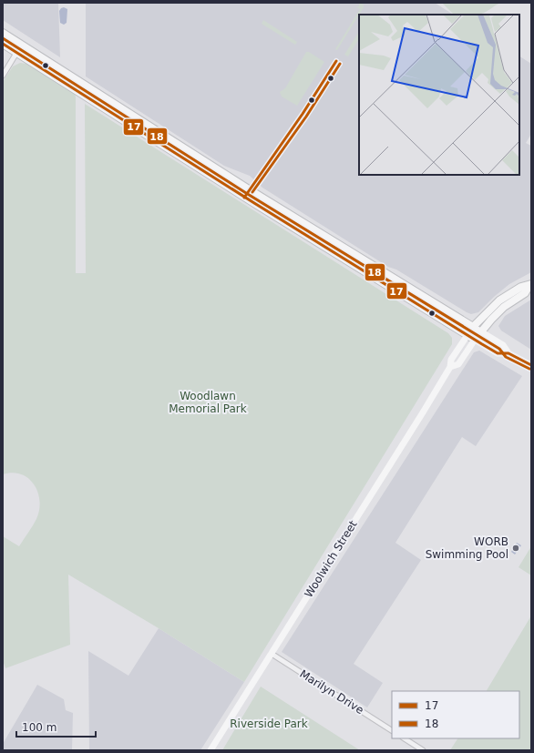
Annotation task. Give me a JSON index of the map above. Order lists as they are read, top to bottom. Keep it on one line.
{"streets":{"main road":["Woolwich Street"],"street":["Marilyn Drive"]},"crossings":[["Woolwich Street","Marilyn Drive"]],"parks":["Woodlawn Memorial Park","Riverside Park"],"places":["WORB Swimming Pool"],"lines":["transit line 18","transit line 17"],"legend":["17","18"],"scale_bar":"100 m"}
